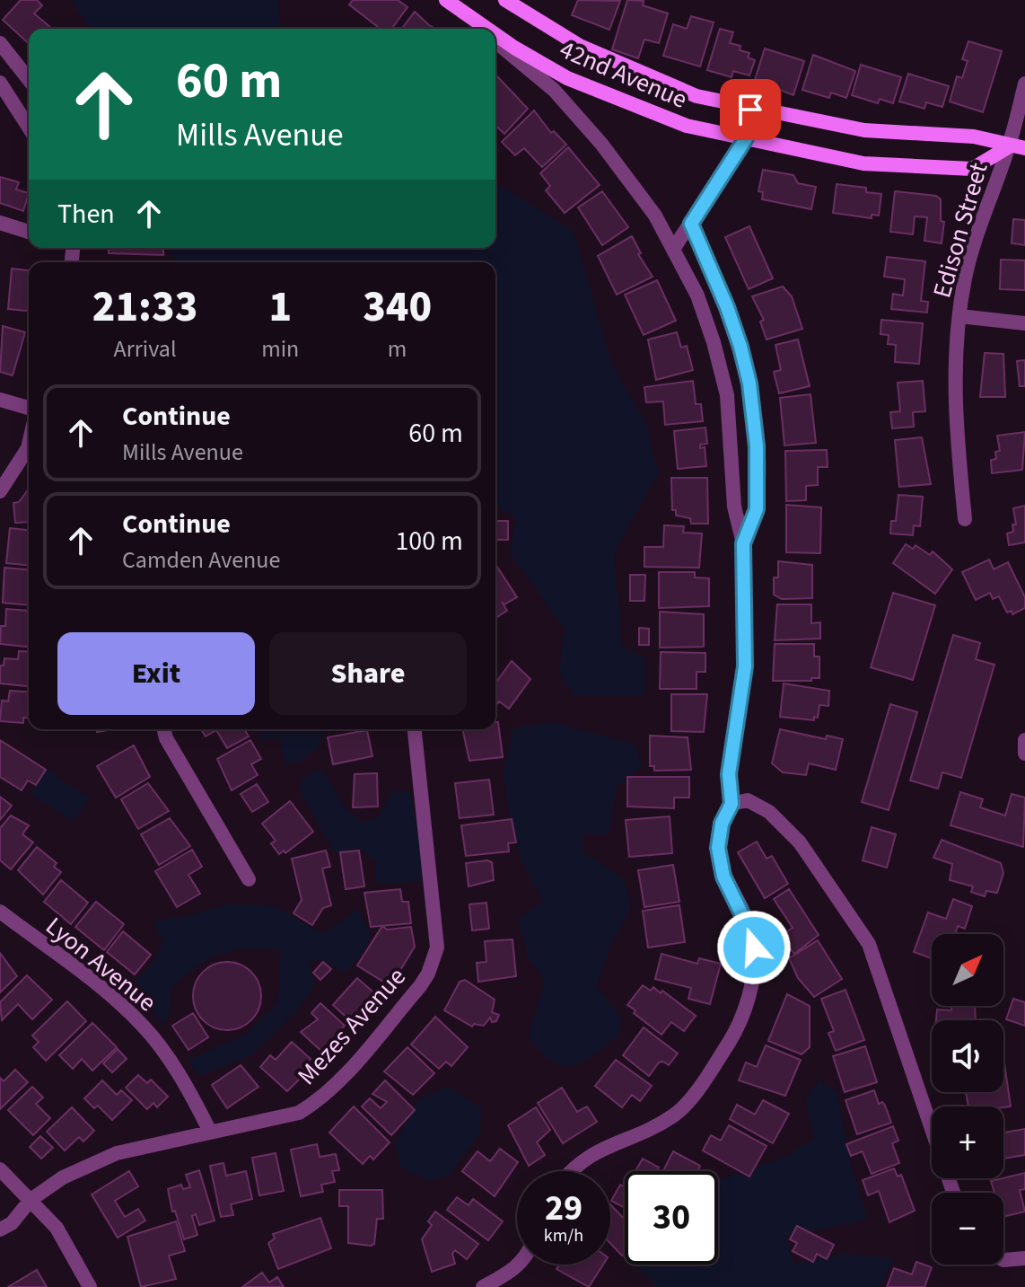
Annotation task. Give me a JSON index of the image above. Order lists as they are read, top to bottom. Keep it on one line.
{"streets":{"street":["42nd Avenue","Edison Street","Lyon Avenue","Mezes Avenue"]},"crossings":[["42nd Avenue","Edison Street"],["Lyon Avenue","Mezes Avenue"]],"north":"top right","page":{"turn":["60 m","Mills Avenue"],"then":"Then","eta":["21:33","Arrival","1","min","340","m"],"list":[{"name":"Continue","note":"Mills Avenue","value":"60 m"},{"name":"Continue","note":"Camden Avenue","value":"100 m"}],"buttons":["Exit","Share"],"map_buttons":["+","−"],"speed":"29 km/h","limit":"30"}}
